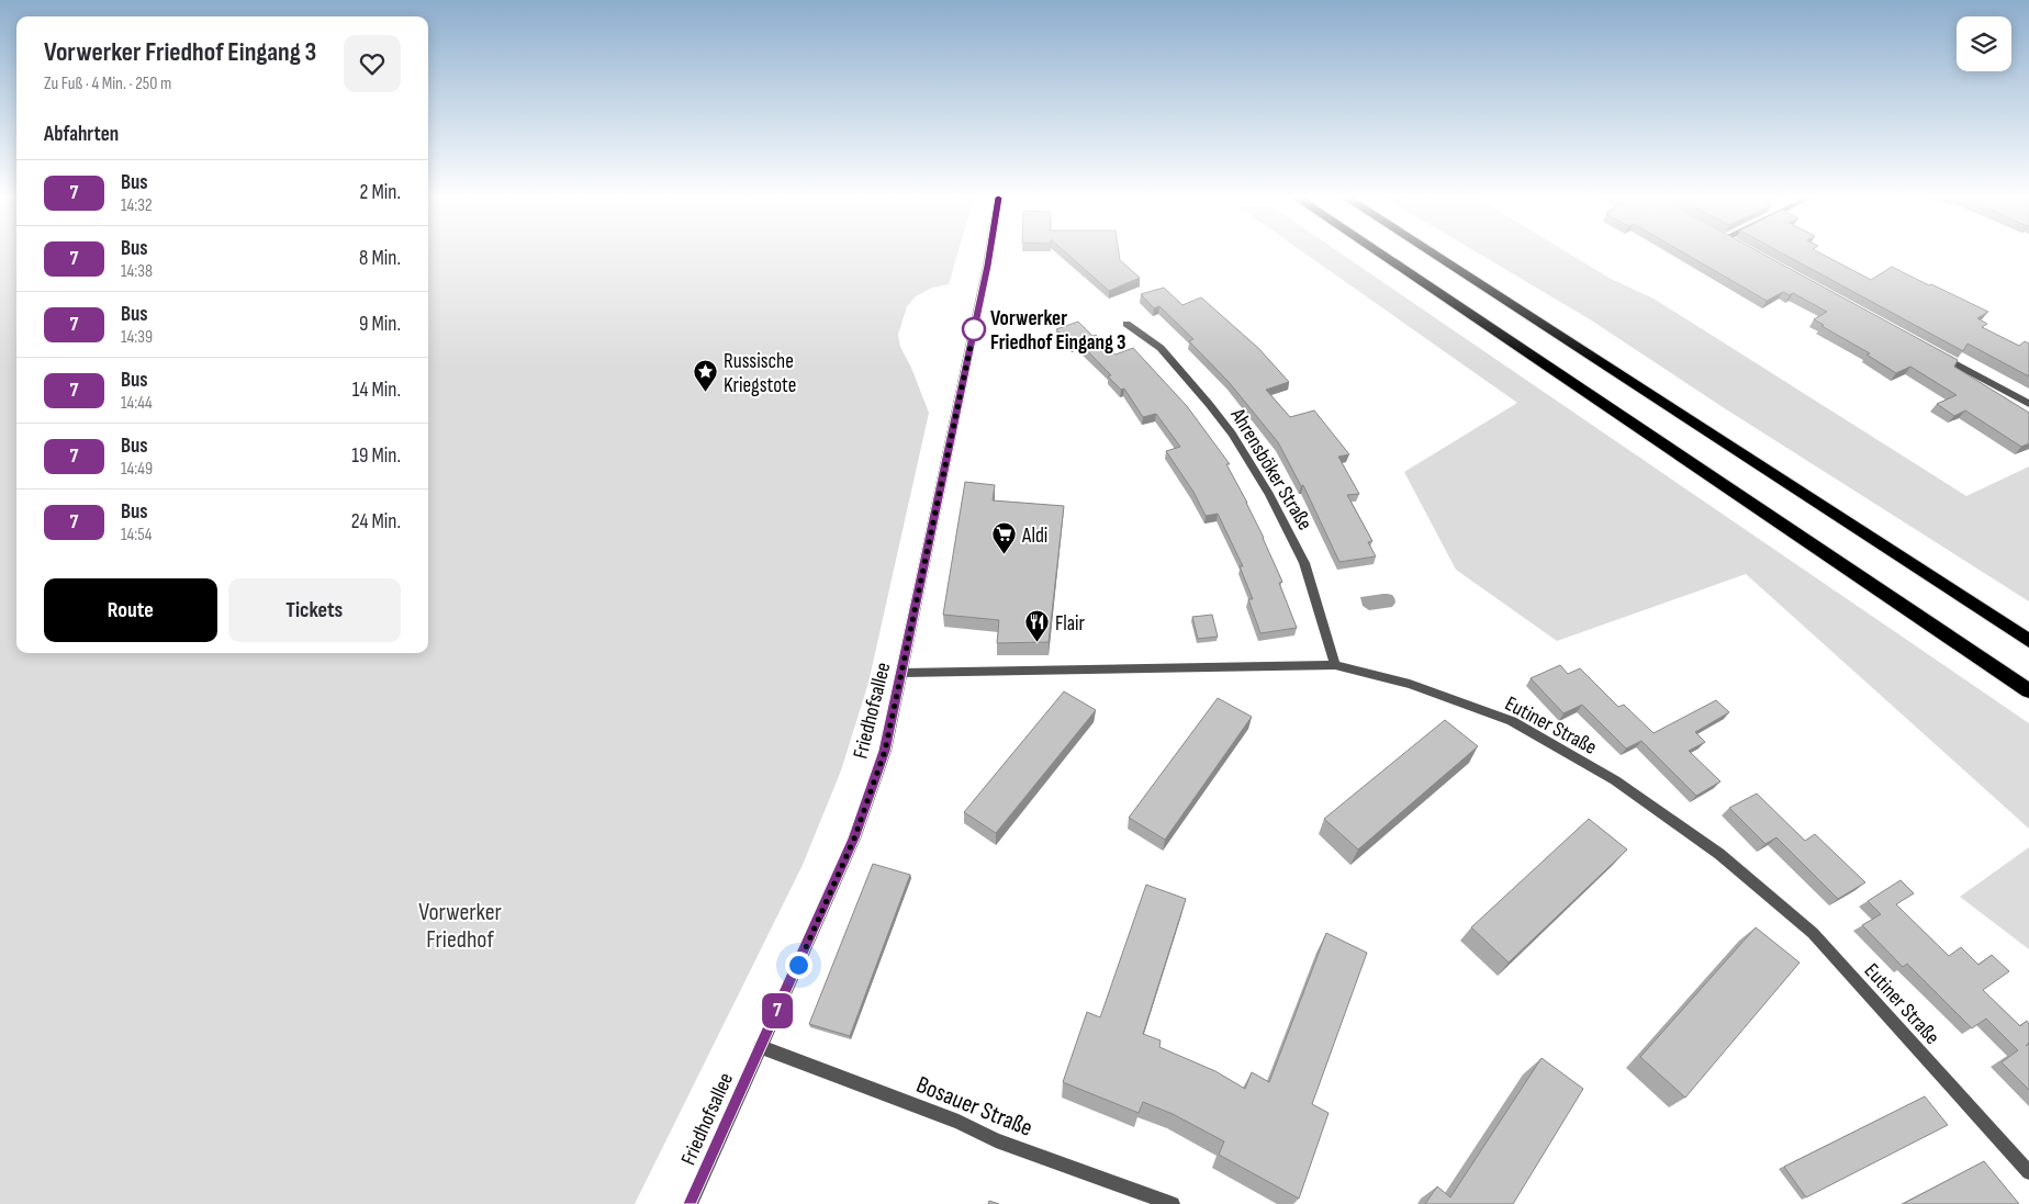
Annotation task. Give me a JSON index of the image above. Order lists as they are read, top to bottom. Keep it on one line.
{"streets":{"street":["Ahrensböker Straße","Friedhofsallee","Eutiner Straße","Bosauer Straße"]},"crossings":[["Ahrensböker Straße","Eutiner Straße"],["Friedhofsallee","Eutiner Straße"],["Friedhofsallee","Bosauer Straße"]],"parks":["Vorwerker Friedhof"],"places":{"other":["Vorwerker Friedhof Eingang 3"],"place":["Russische Kriegstote"],"supermarket":["Aldi"],"restaurant":["Flair"]},"lines":["bus line 7"],"page":{"on_map":"7","heading":[["Vorwerker Friedhof Eingang 3","Zu Fuß · 4 Min. · 250 m"],"Abfahrten"],"list":[{"mark":"7","name":"Bus","note":"14:32","value":"2 Min."},{"mark":"7","name":"Bus","note":"14:38","value":"8 Min."},{"mark":"7","name":"Bus","note":"14:39","value":"9 Min."},{"mark":"7","name":"Bus","note":"14:44","value":"14 Min."},{"mark":"7","name":"Bus","note":"14:49","value":"19 Min."},{"mark":"7","name":"Bus","note":"14:54","value":"24 Min."}],"buttons":["Route","Tickets"]}}
